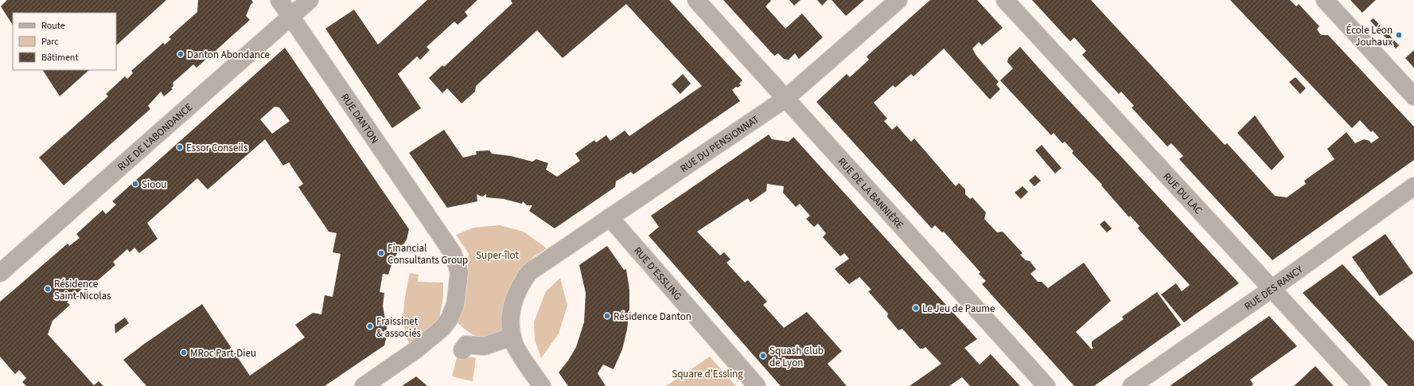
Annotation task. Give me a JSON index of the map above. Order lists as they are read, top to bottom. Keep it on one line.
{"streets":{"street":["RUE DANTON","RUE DE L'ABONDANCE","RUE DU PENSIONNAT","RUE DE LA BANNIÈRE","RUE DU LAC","RUE D'ESSLING","RUE DES RANCY"]},"crossings":[["RUE DANTON","RUE DE L'ABONDANCE"],["RUE DU PENSIONNAT","RUE DE LA BANNIÈRE"],["RUE DU PENSIONNAT","RUE D'ESSLING"],["RUE DU LAC","RUE DES RANCY"]],"parks":["Super-îlot","Square d'Essling"],"places":["École Léon Jouhaux","Danton Abondance","Essor Conseils","Sioou","Financial Consultants Group","Résidence Saint-Nicolas","Le Jeu de Paume","Résidence Danton","Fraissinet & associés","MRoc Part-Dieu","Squash Club de Lyon"],"legend":["Route","Parc","Bâtiment"]}
